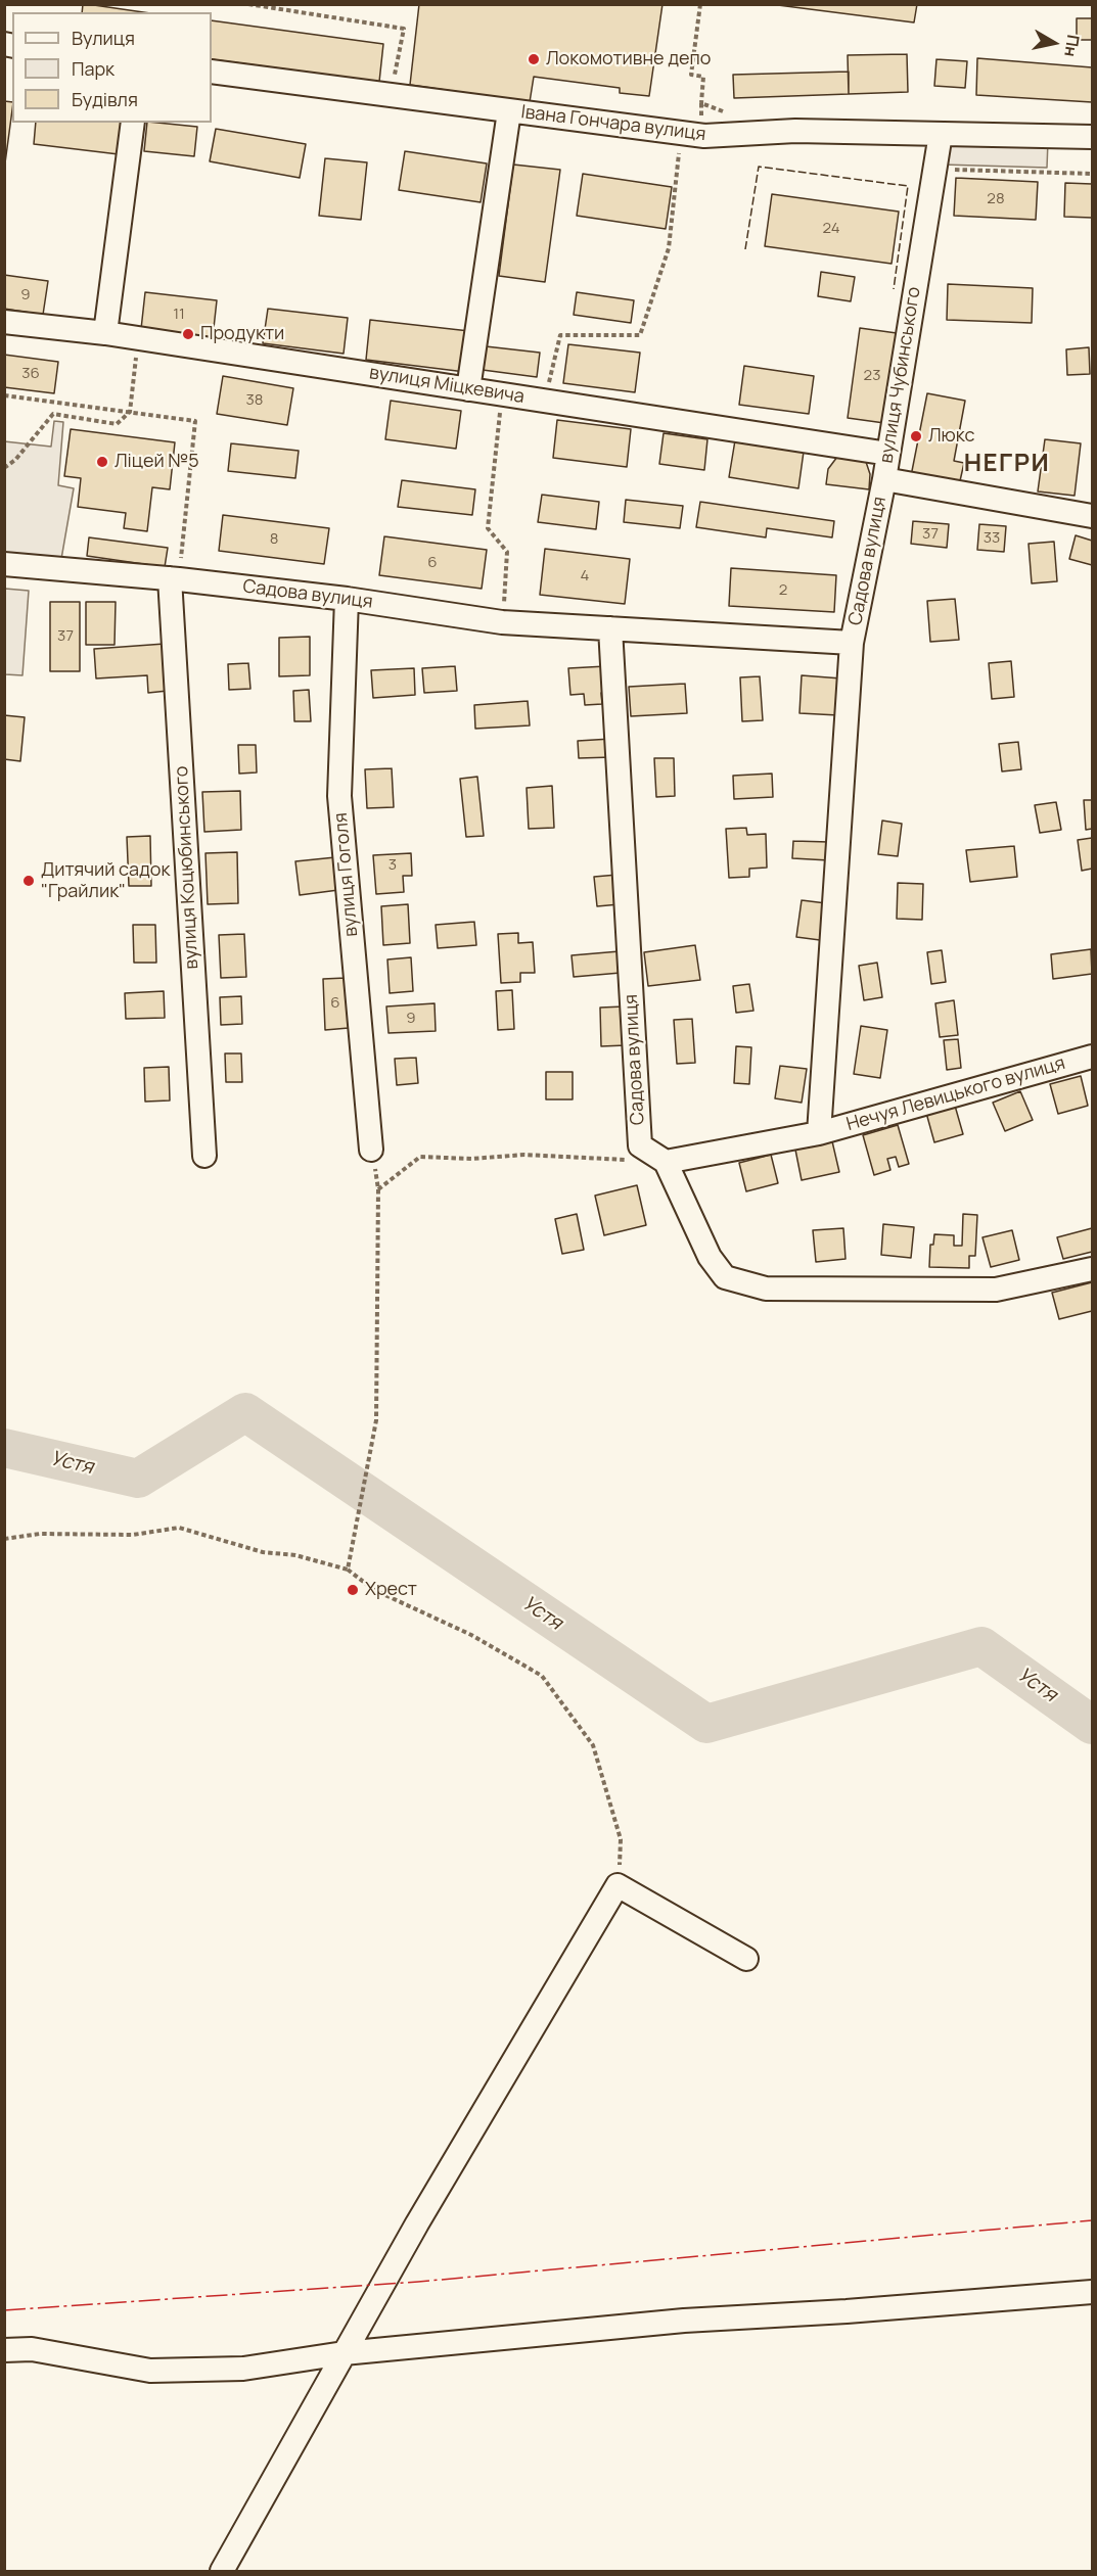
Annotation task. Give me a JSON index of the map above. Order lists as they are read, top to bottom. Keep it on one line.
{"streets":{"street":["Івана Гончара вулиця","вулиця Чубинського","вулиця Міцкевича","Садова вулиця","вулиця Коцюбинського","вулиця Гоголя","Нечуя Левицького вулиця"]},"crossings":[["Івана Гончара вулиця","вулиця Чубинського"],["вулиця Чубинського","вулиця Міцкевича"],["вулиця Чубинського","Садова вулиця"],["Садова вулиця","вулиця Коцюбинського"],["Садова вулиця","вулиця Гоголя"],["Садова вулиця","Нечуя Левицького вулиця"]],"districts":["НЕГРИ"],"water":["Устя"],"places":["Локомотивне депо","Продукти","Люкс","Ліцей №5","Дитячий садок \"Грайлик\"","Хрест"],"house_numbers":["28","24","9","11","36","23","38","37","33","8","6","4","2","37","3","6","9"],"legend":["Вулиця","Парк","Будівля"],"north":"right"}
